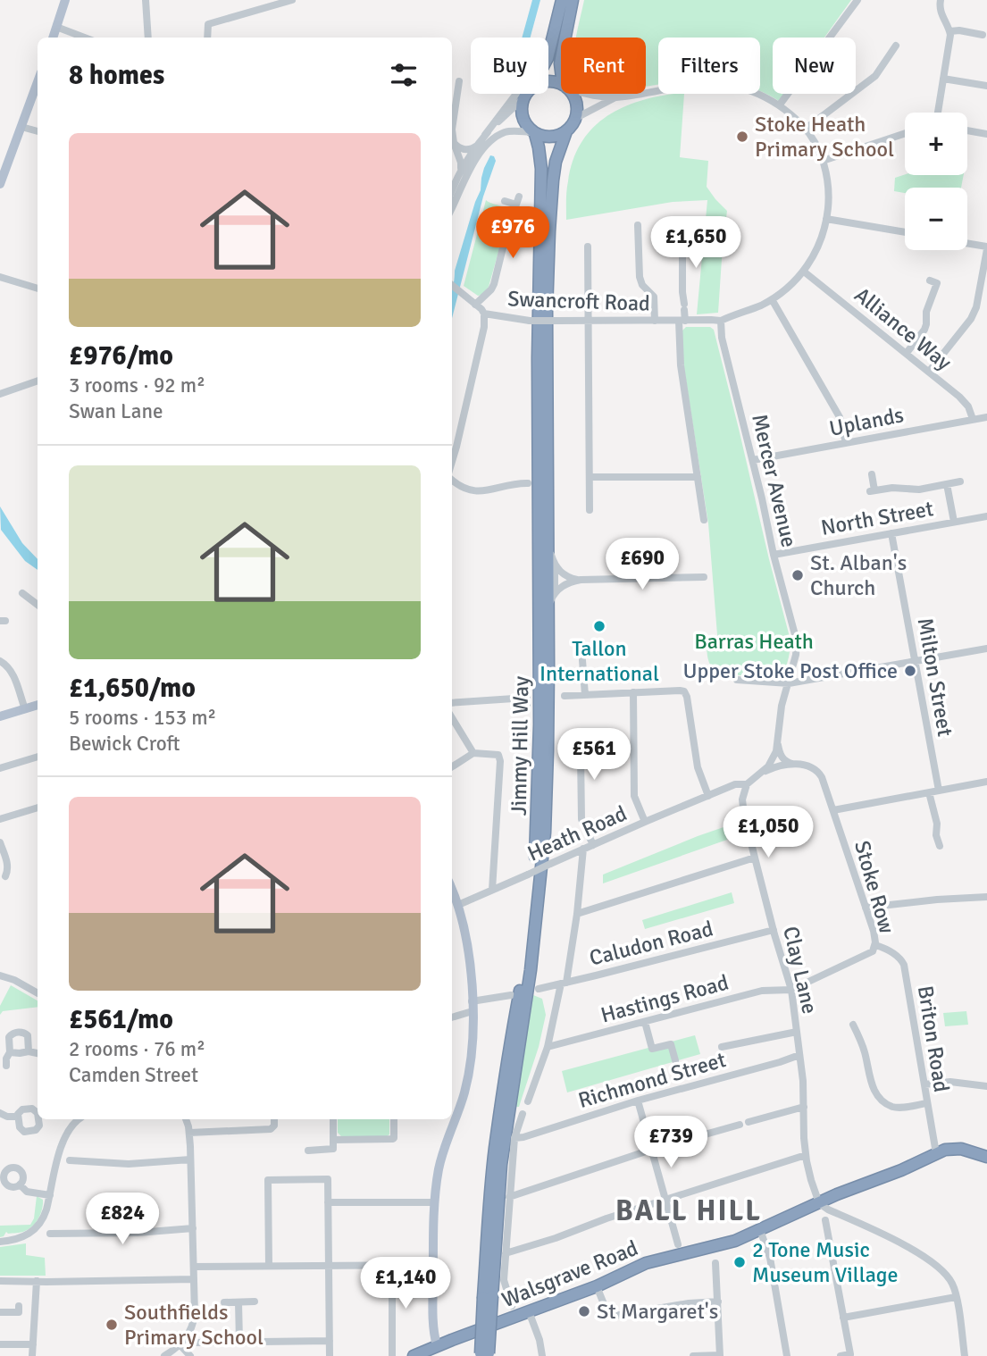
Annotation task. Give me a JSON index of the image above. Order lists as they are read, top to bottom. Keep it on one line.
{"streets":{"highway":["Jimmy Hill Way","Walsgrave Road"],"street":["Swancroft Road","Alliance Way","Uplands","Mercer Avenue","North Street","Milton Street","Heath Road","Stoke Row","Caludon Road","Clay Lane","Hastings Road","Briton Road","Richmond Street"]},"crossings":[["Swancroft Road","Mercer Avenue"],["Alliance Way","Uplands"],["Uplands","Mercer Avenue"],["Mercer Avenue","North Street"],["North Street","Milton Street"],["Heath Road","Clay Lane"],["Stoke Row","Clay Lane"],["Stoke Row","Hastings Road"],["Stoke Row","Briton Road"],["Caludon Road","Clay Lane"],["Clay Lane","Hastings Road"],["Clay Lane","Richmond Street"],["Clay Lane","Walsgrave Road"],["Briton Road","Walsgrave Road"]],"districts":["BALL HILL"],"parks":["Barras Heath"],"places":["Stoke Heath Primary School","St. Alban's Church","Tallon International","Upper Stoke Post Office","2 Tone Music Museum Village","St Margaret's","Southfields Primary School"],"page":{"chip":["Buy","Rent","Filters","New"],"heading":"8 homes","map_buttons":["+","−"],"list":[{"name":"£976/mo","note":"3 rooms · 92 m² · Swan Lane"},{"name":"£1,650/mo","note":"5 rooms · 153 m² · Bewick Croft"},{"name":"£561/mo","note":"2 rooms · 76 m² · Camden Street"}],"price":["£976","£1,650","£690","£561","£1,050","£739","£824","£1,140"]}}
